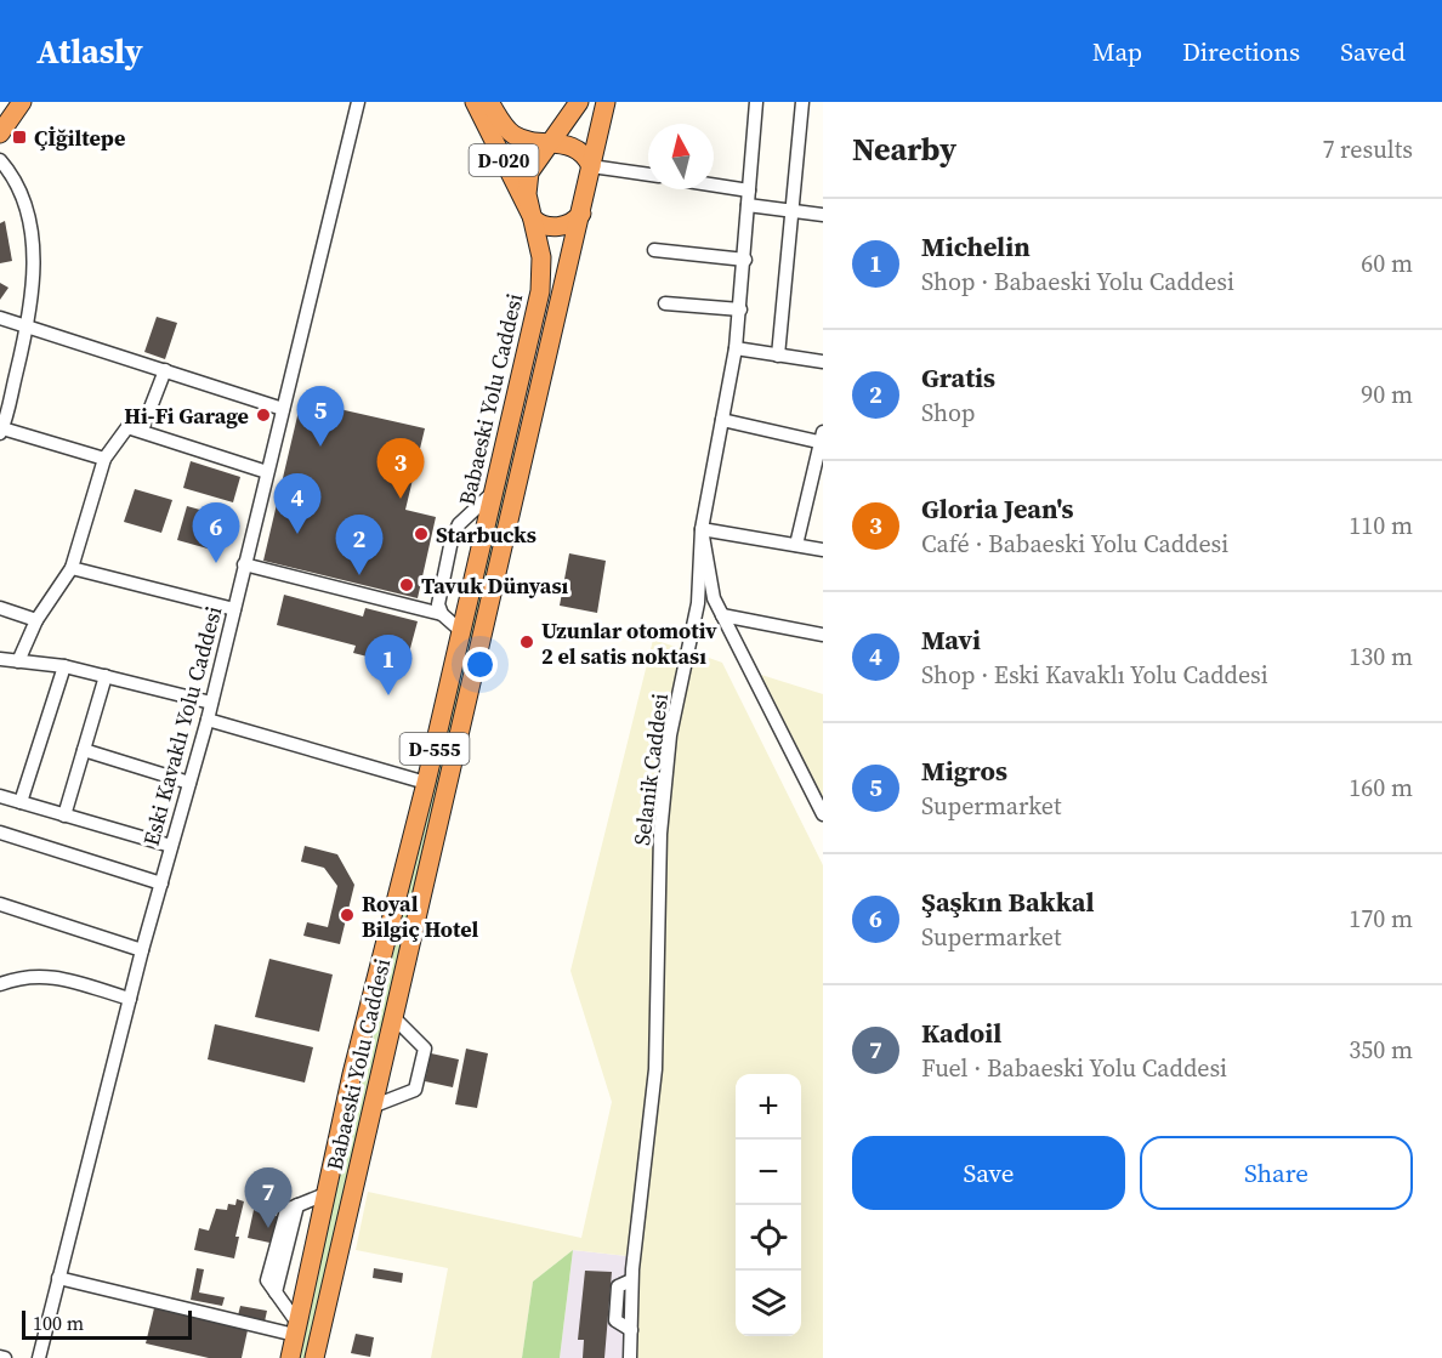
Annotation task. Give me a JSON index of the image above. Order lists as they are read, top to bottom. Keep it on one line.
{"streets":{"highway":["D-020","Babaeski Yolu Caddesi","D-555"],"street":["Eski Kavaklı Yolu Caddesi","Selanik Caddesi"]},"crossings":[["D-020","Babaeski Yolu Caddesi"]],"places":{"transit":["Çİğiltepe"],"other":["Hi-Fi Garage","Starbucks","Tavuk Dünyası","Uzunlar otomotiv 2 el satis noktası","Royal Bilgiç Hotel"]},"scale_bar":"100 m","north":"top","page":{"header":"Atlasly","nav":["Map","Directions","Saved"],"heading":["Nearby","7 results"],"list":[{"mark":"1","name":"Michelin","note":"Shop · Babaeski Yolu Caddesi","value":"60 m"},{"mark":"2","name":"Gratis","note":"Shop","value":"90 m"},{"mark":"3","name":"Gloria Jean's","note":"Café · Babaeski Yolu Caddesi","value":"110 m"},{"mark":"4","name":"Mavi","note":"Shop · Eski Kavaklı Yolu Caddesi","value":"130 m"},{"mark":"5","name":"Migros","note":"Supermarket","value":"160 m"},{"mark":"6","name":"Şaşkın Bakkal","note":"Supermarket","value":"170 m"},{"mark":"7","name":"Kadoil","note":"Fuel · Babaeski Yolu Caddesi","value":"350 m"}],"pins":["5","3","4","6","2","1","7"],"map_buttons":["+","−"],"buttons":["Save","Share"],"scale":"100 m"}}
